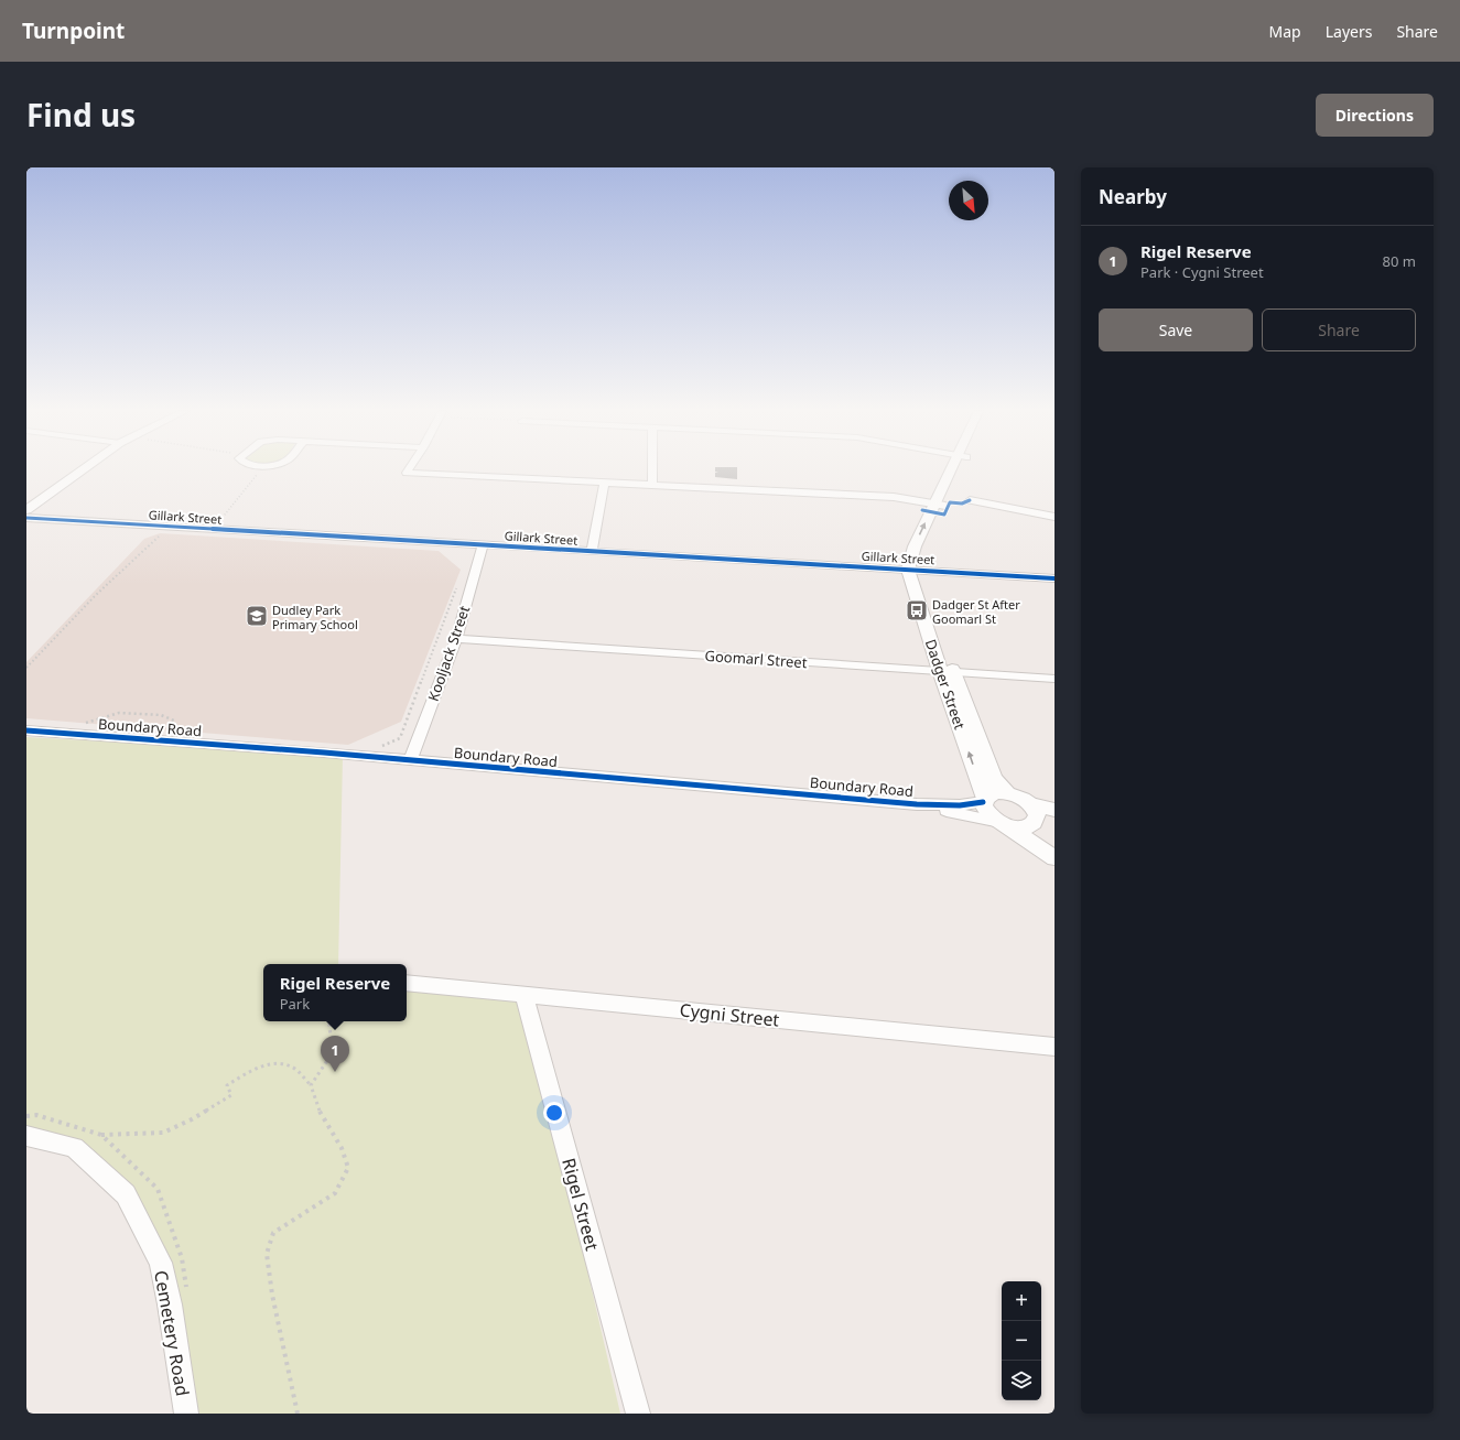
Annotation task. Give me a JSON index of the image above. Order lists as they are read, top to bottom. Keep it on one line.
{"streets":{"street":["Gillark Street","Kooljack Street","Goomarl Street","Dadger Street","Boundary Road","Cygni Street","Rigel Street","Cemetery Road"]},"crossings":[["Gillark Street","Kooljack Street"],["Gillark Street","Dadger Street"],["Kooljack Street","Goomarl Street"],["Kooljack Street","Boundary Road"],["Goomarl Street","Dadger Street"],["Dadger Street","Boundary Road"],["Cygni Street","Rigel Street"]],"places":{"bus stop":["Dadger St After Goomarl St"],"school or university":["Dudley Park Primary School"]},"north":"bottom right","page":{"header":"Turnpoint","nav":["Map","Layers","Share"],"title":"Find us","buttons":["Directions",["Save","Share"]],"heading":"Nearby","list":[{"mark":"1","name":"Rigel Reserve","note":"Park · Cygni Street","value":"80 m"}],"popup":["Rigel Reserve","Park"],"pins":"1","map_buttons":["+","−"]}}
